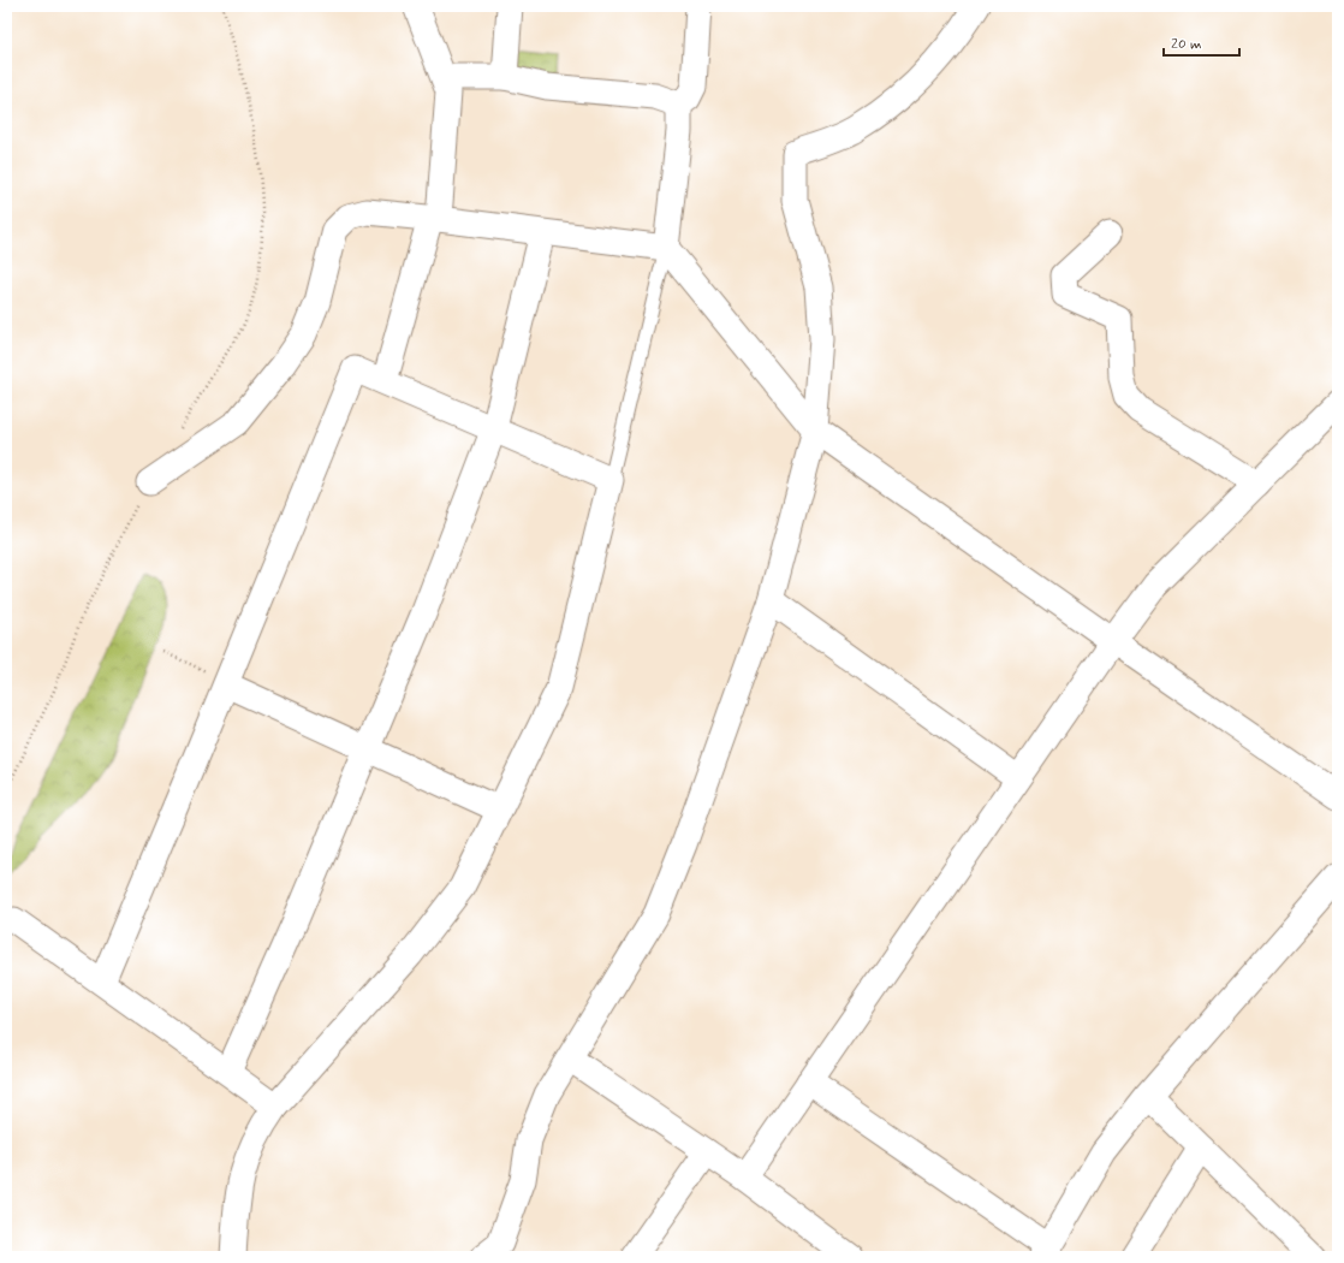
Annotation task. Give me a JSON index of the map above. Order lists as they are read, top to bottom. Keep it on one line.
{"scale_bar":"20 m"}
